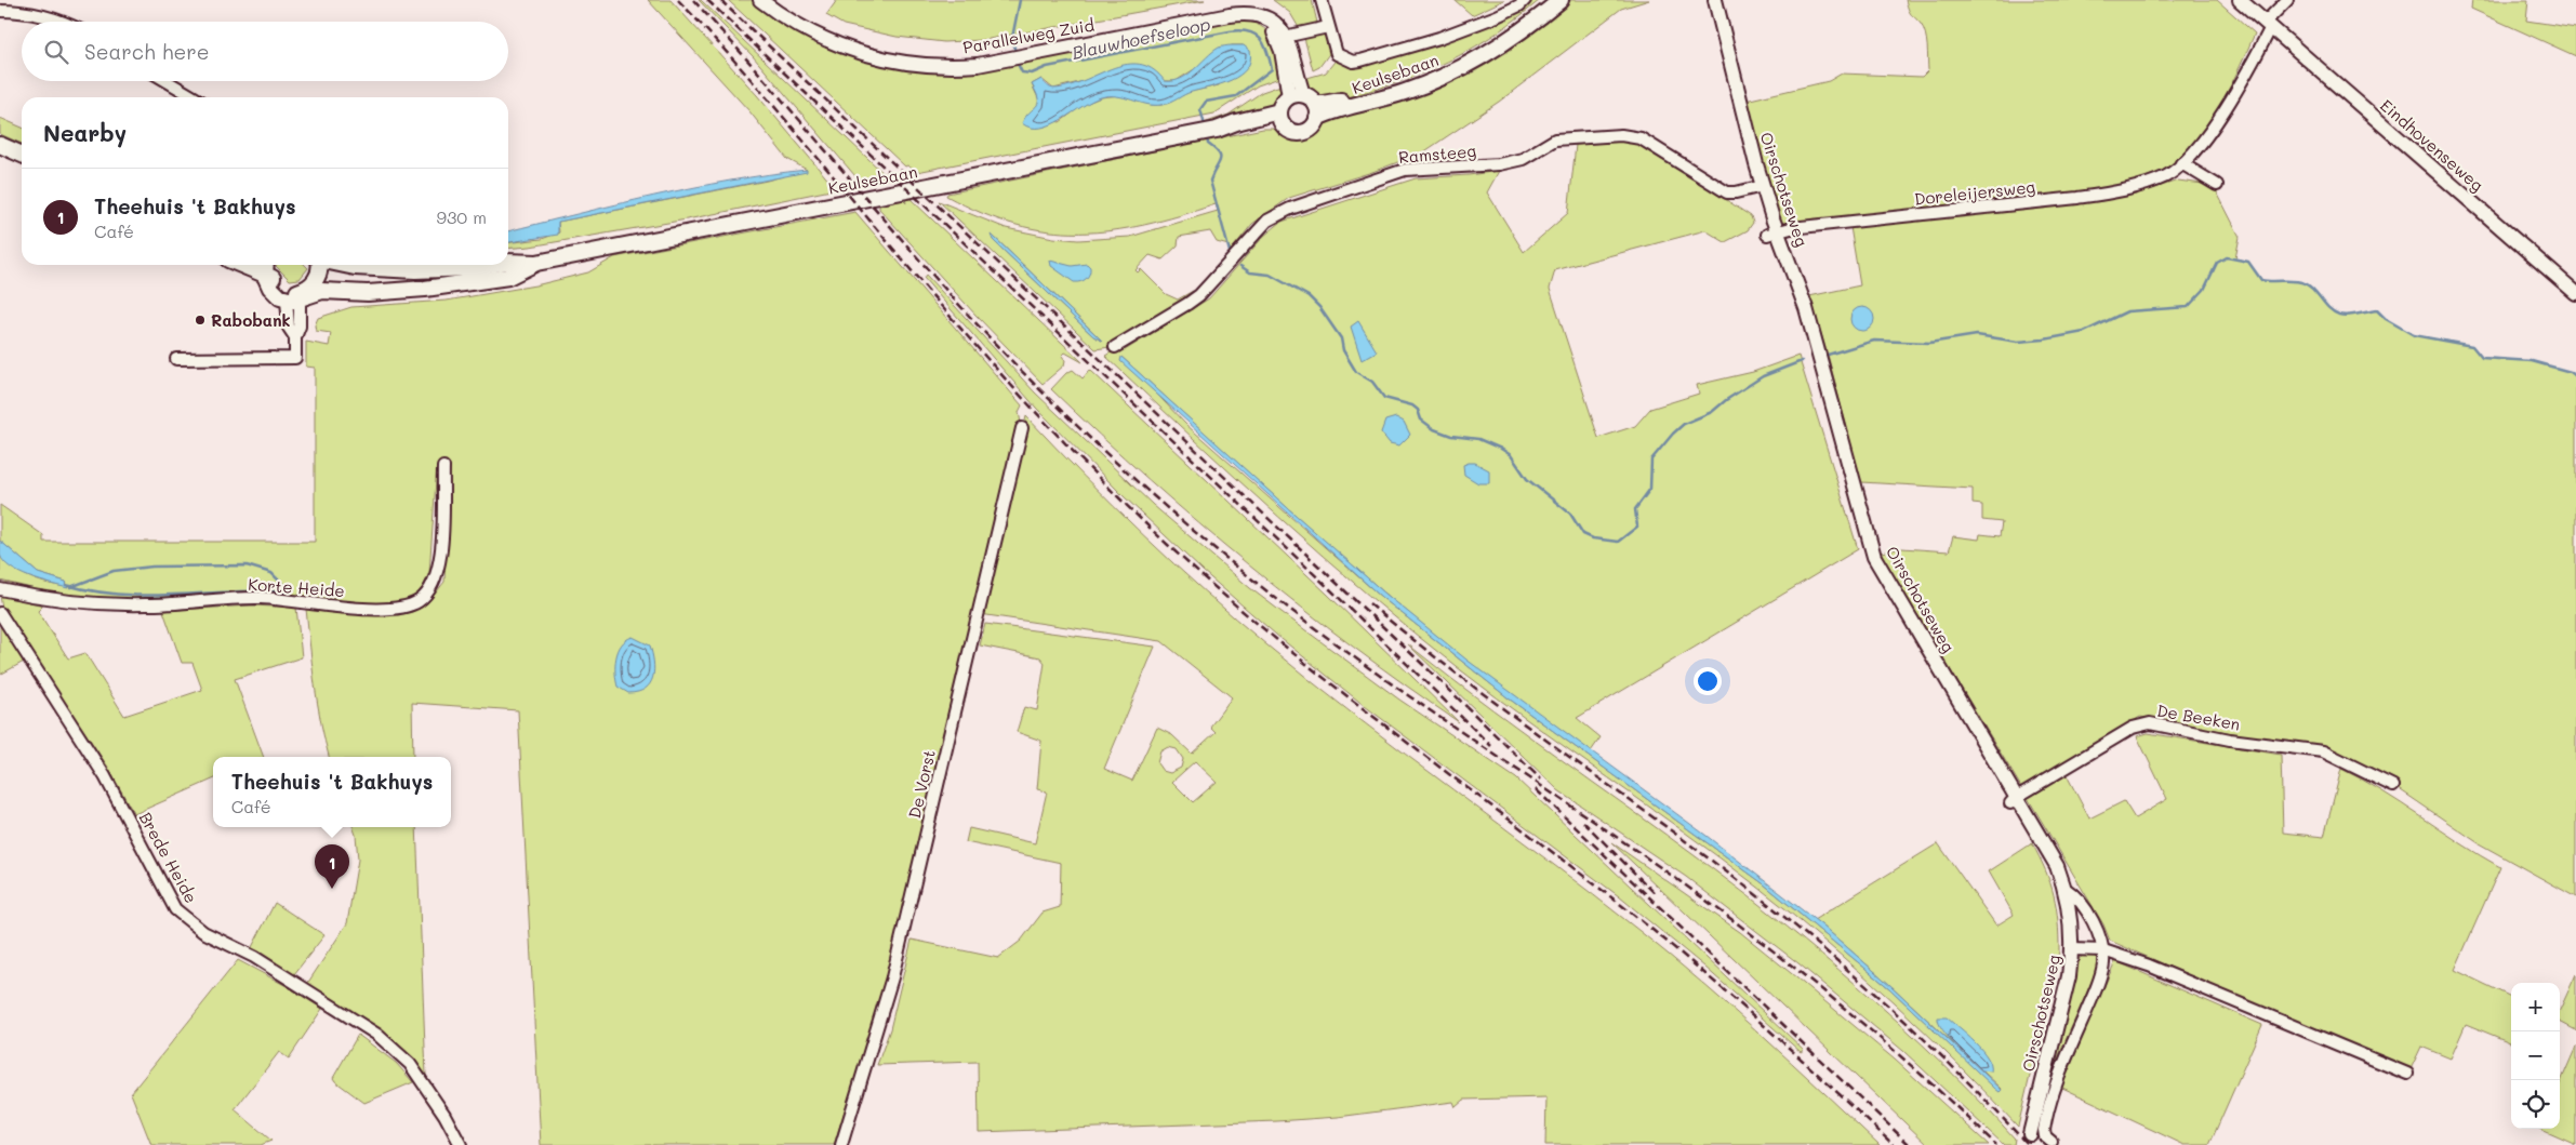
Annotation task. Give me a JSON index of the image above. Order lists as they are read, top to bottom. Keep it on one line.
{"streets":{"main road":["Keulsebaan"],"street":["Parallelweg Zuid","Eindhovenseweg","Ramsteeg","Oirschotseweg","Doreleijersweg","Korte Heide","De Beeken","De Vorst","Brede Heide"]},"crossings":[["Parallelweg Zuid","Keulsebaan"],["Eindhovenseweg","Doreleijersweg"],["Ramsteeg","Oirschotseweg"],["Oirschotseweg","Doreleijersweg"],["Oirschotseweg","De Beeken"]],"water":["Blauwhoefseloop"],"places":["Rabobank"],"page":{"search":"Search here","heading":"Nearby","list":[{"mark":"1","name":"Theehuis 't Bakhuys","note":"Café","value":"930 m"}],"popup":["Theehuis 't Bakhuys","Café"],"pins":"1","map_buttons":["+","−"]}}
